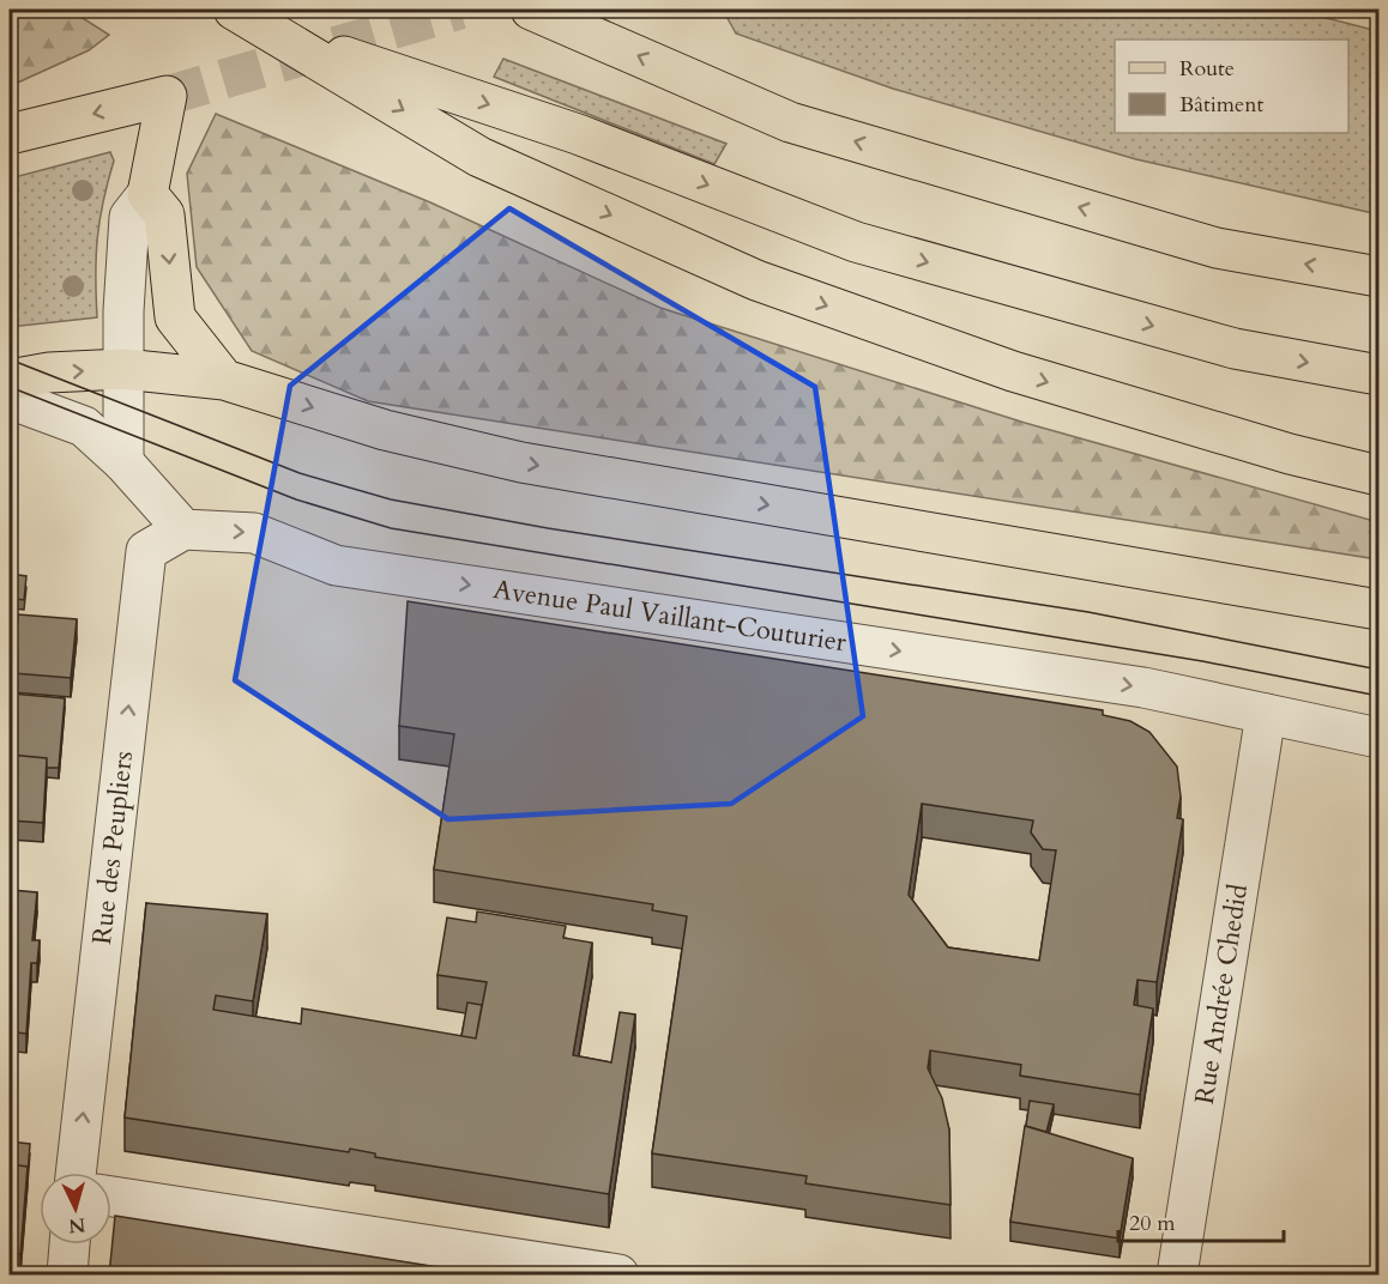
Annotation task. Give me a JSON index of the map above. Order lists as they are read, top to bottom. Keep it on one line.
{"streets":{"street":["Avenue Paul Vaillant-Couturier","Rue des Peupliers","Rue Andrée Chedid"]},"crossings":[["Avenue Paul Vaillant-Couturier","Rue des Peupliers"],["Avenue Paul Vaillant-Couturier","Rue Andrée Chedid"]],"one_way":["Avenue Paul Vaillant-Couturier","Rue des Peupliers"],"legend":["Route","Bâtiment"],"scale_bar":"20 m","north":"bottom"}
